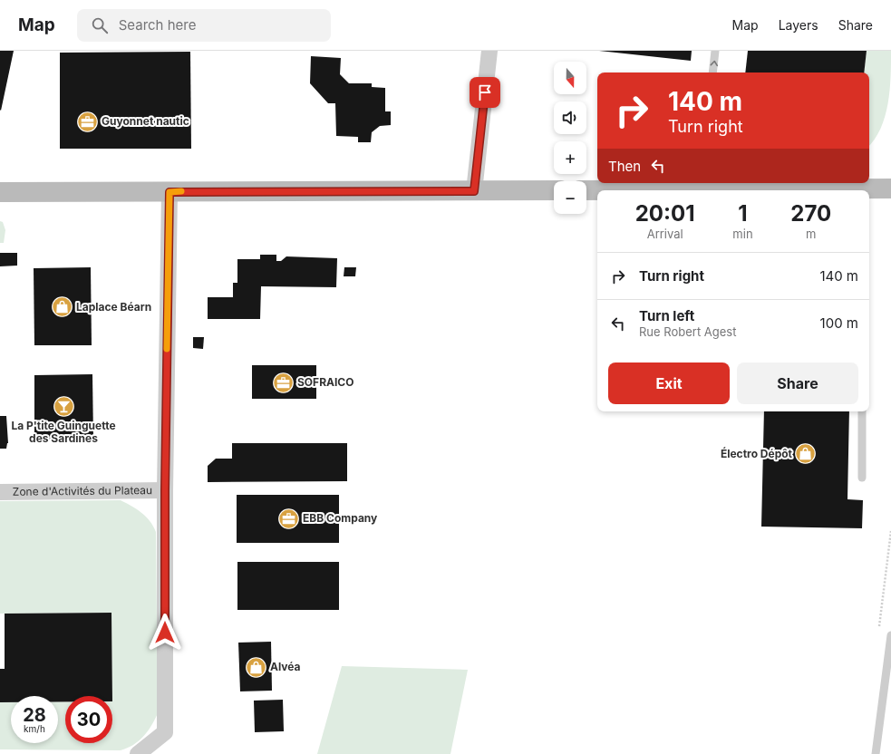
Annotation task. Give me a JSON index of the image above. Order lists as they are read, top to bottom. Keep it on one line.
{"streets":{"street":["Zone d'Activités du Plateau"]},"places":{"office":["Guyonnet nautic","SOFRAICO","EBB Company"],"shop":["Laplace Béarn","Électro Dépôt","Alvéa"],"bar":["La P'tite Guinguette des Sardines"]},"north":"bottom","page":{"header":"Map","search":"Search here","nav":["Map","Layers","Share"],"map_buttons":["+","−"],"turn":["140 m","Turn right"],"then":"Then","eta":["20:01","Arrival","1","min","270","m"],"list":[{"name":"Turn right","value":"140 m"},{"name":"Turn left","note":"Rue Robert Agest","value":"100 m"}],"buttons":["Exit","Share"],"speed":"28 km/h","limit":"30"}}
